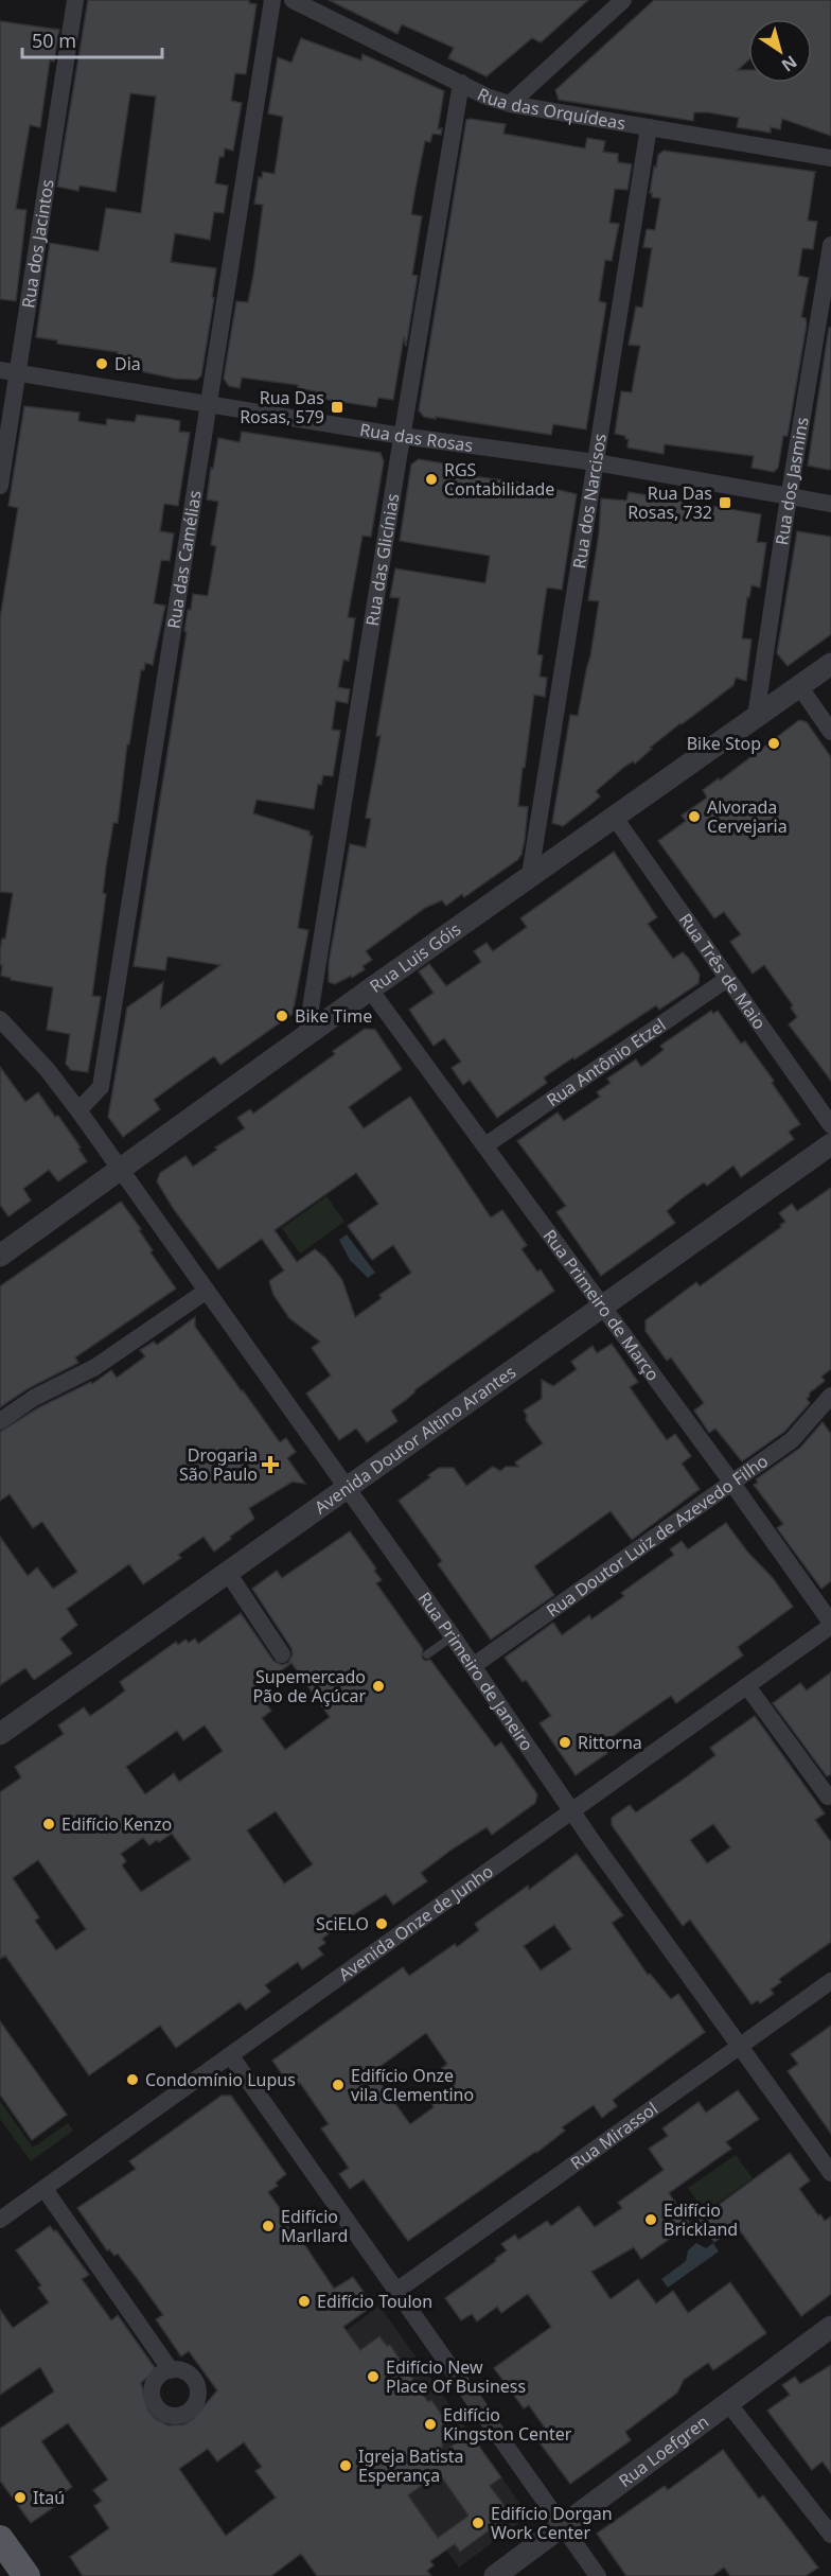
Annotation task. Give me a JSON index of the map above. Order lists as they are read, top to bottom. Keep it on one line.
{"streets":{"street":["Rua das Orquídeas","Rua dos Jacintos","Rua das Rosas","Rua dos Jasmins","Rua dos Narcisos","Rua das Glicínias","Rua das Camélias","Rua Luis Góis","Rua Três de Maio","Rua Antônio Etzel","Rua Primeiro de Março","Avenida Doutor Altino Arantes","Rua Doutor Luiz de Azevedo Filho","Rua Primeiro de Janeiro","Avenida Onze de Junho","Rua Mirassol","Rua Loefgren"]},"crossings":[["Rua das Orquídeas","Rua dos Narcisos"],["Rua das Orquídeas","Rua das Glicínias"],["Rua dos Jacintos","Rua das Rosas"],["Rua das Rosas","Rua dos Jasmins"],["Rua das Rosas","Rua dos Narcisos"],["Rua das Rosas","Rua das Glicínias"],["Rua das Rosas","Rua das Camélias"],["Rua dos Jasmins","Rua Luis Góis"],["Rua dos Narcisos","Rua Luis Góis"],["Rua das Glicínias","Rua Luis Góis"],["Rua das Camélias","Rua Primeiro de Janeiro"],["Rua Luis Góis","Rua Três de Maio"],["Rua Luis Góis","Rua Primeiro de Março"],["Rua Luis Góis","Rua Primeiro de Janeiro"],["Rua Três de Maio","Rua Antônio Etzel"],["Rua Antônio Etzel","Rua Primeiro de Março"],["Rua Primeiro de Março","Avenida Doutor Altino Arantes"],["Rua Primeiro de Março","Rua Doutor Luiz de Azevedo Filho"],["Rua Primeiro de Março","Avenida Onze de Junho"],["Avenida Doutor Altino Arantes","Rua Primeiro de Janeiro"],["Rua Doutor Luiz de Azevedo Filho","Rua Primeiro de Janeiro"],["Rua Primeiro de Janeiro","Avenida Onze de Junho"],["Rua Primeiro de Janeiro","Rua Mirassol"]],"places":{"other":["Dia","RGS Contabilidade","Bike Stop","Alvorada Cervejaria","Bike Time","Supemercado Pão de Açúcar","Rittorna","Edifício Kenzo","SciELO","Condomínio Lupus","Edifício Onze vila Clementino","Edifício Brickland","Edifício Marllard","Edifício Toulon","Edifício New Place Of Business","Edifício Kingston Center","Igreja Batista Esperança","Itaú","Edifício Dorgan Work Center"],"transit":["Rua Das Rosas, 579","Rua Das Rosas, 732"],"health":["Drogaria São Paulo"]},"scale_bar":"50 m","north":"bottom right"}
